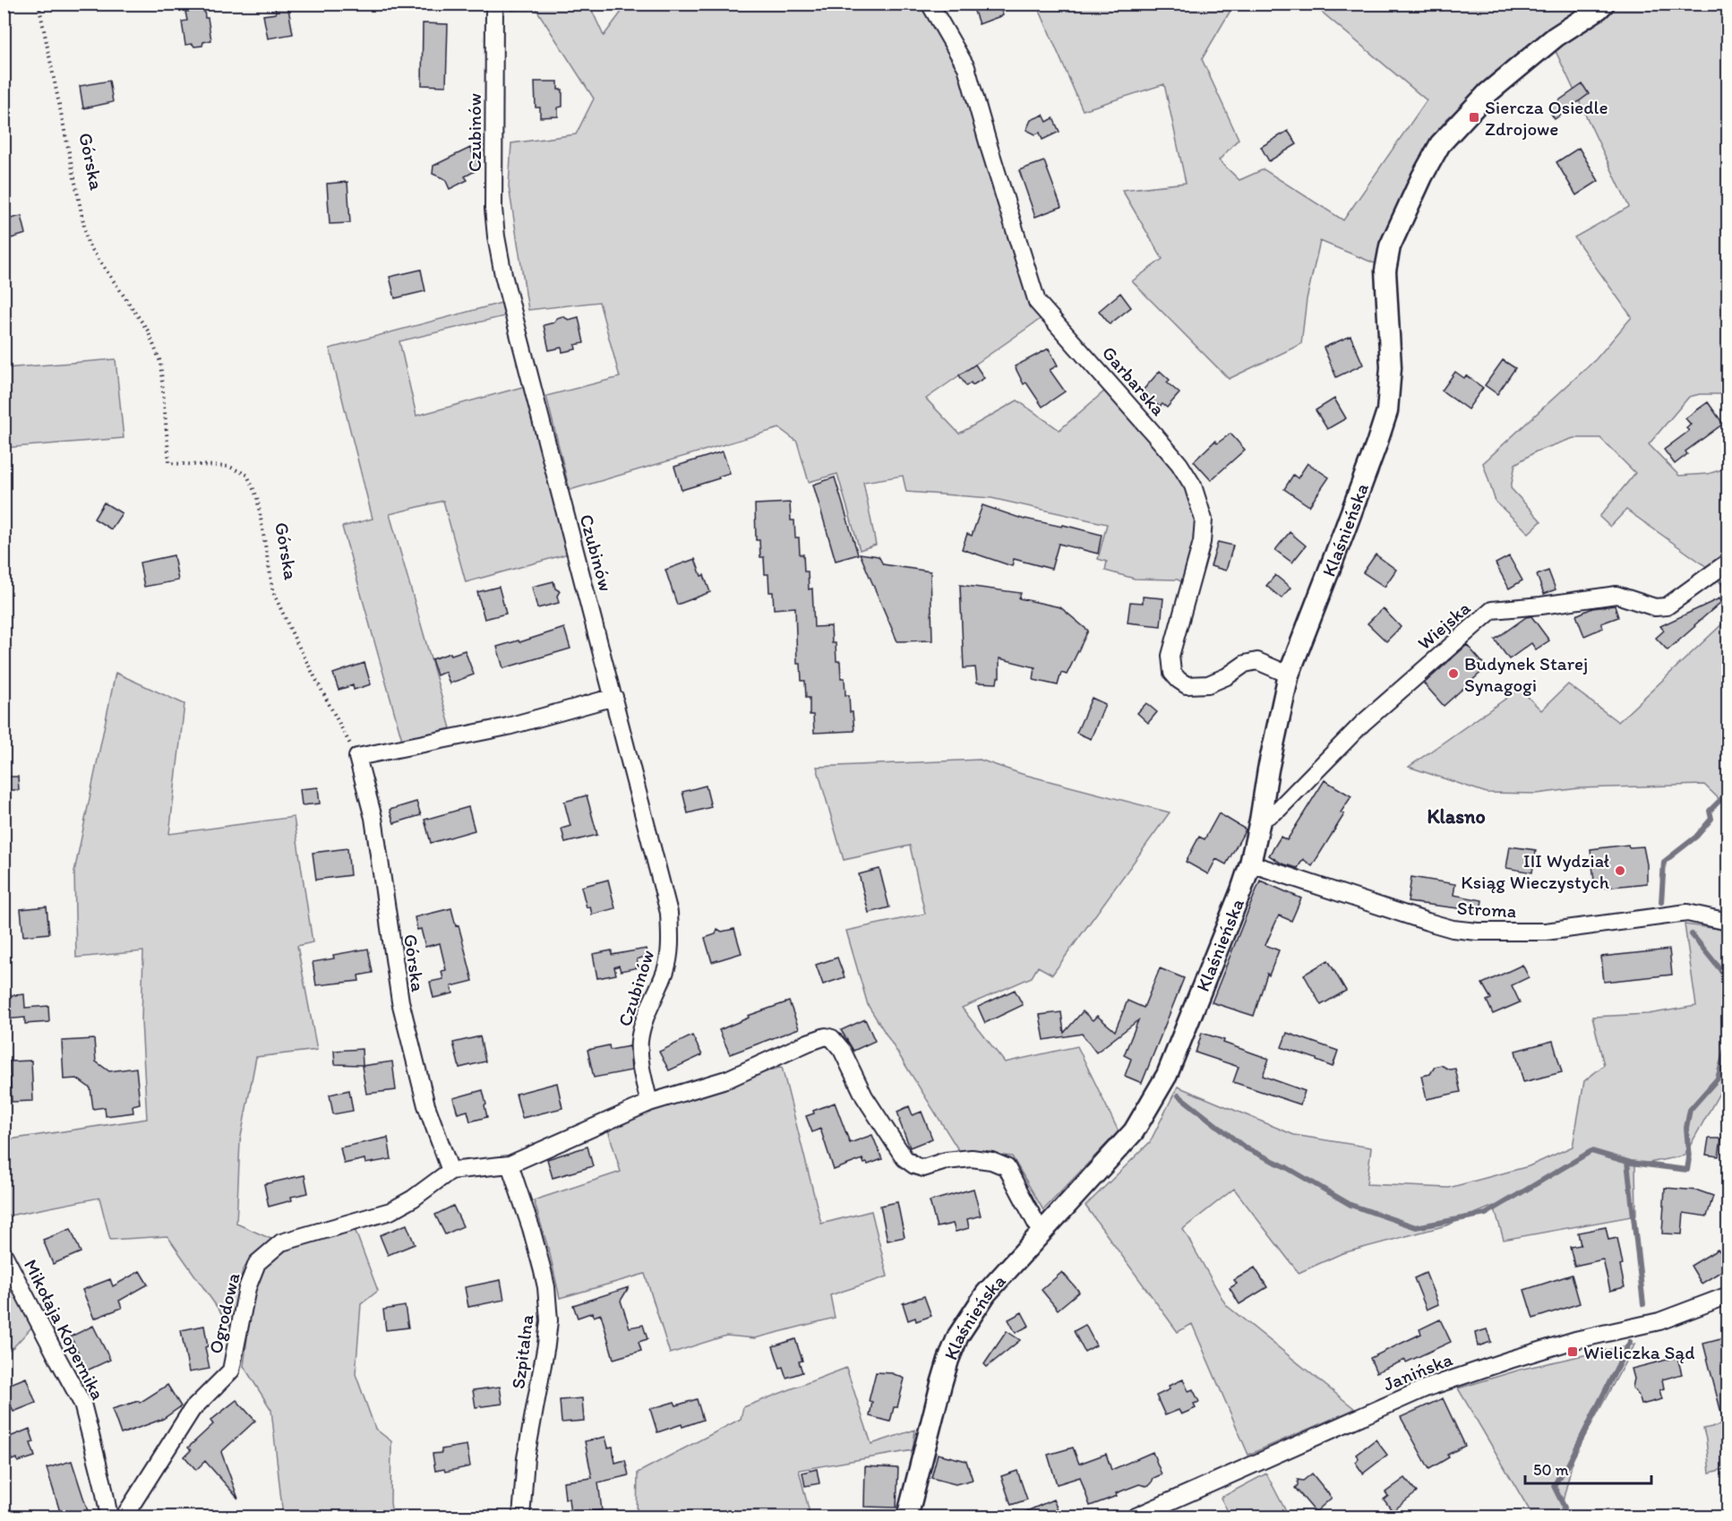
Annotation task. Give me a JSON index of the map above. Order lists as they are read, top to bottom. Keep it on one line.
{"streets":{"street":["Czubinów","Górska","Garbarska","Klaśnieńska","Wiejska","Stroma","Ogrodowa","Mikołaja Kopernika","Szpitalna","Janińska"]},"crossings":[["Górska","Ogrodowa"],["Garbarska","Klaśnieńska"],["Klaśnieńska","Wiejska"],["Klaśnieńska","Stroma"]],"districts":["Klasno"],"places":{"transit":["Siercza Osiedle Zdrojowe","Wieliczka Sąd"],"other":["Budynek Starej Synagogi","III Wydział Ksiąg Wieczystych"]},"scale_bar":"50 m"}
